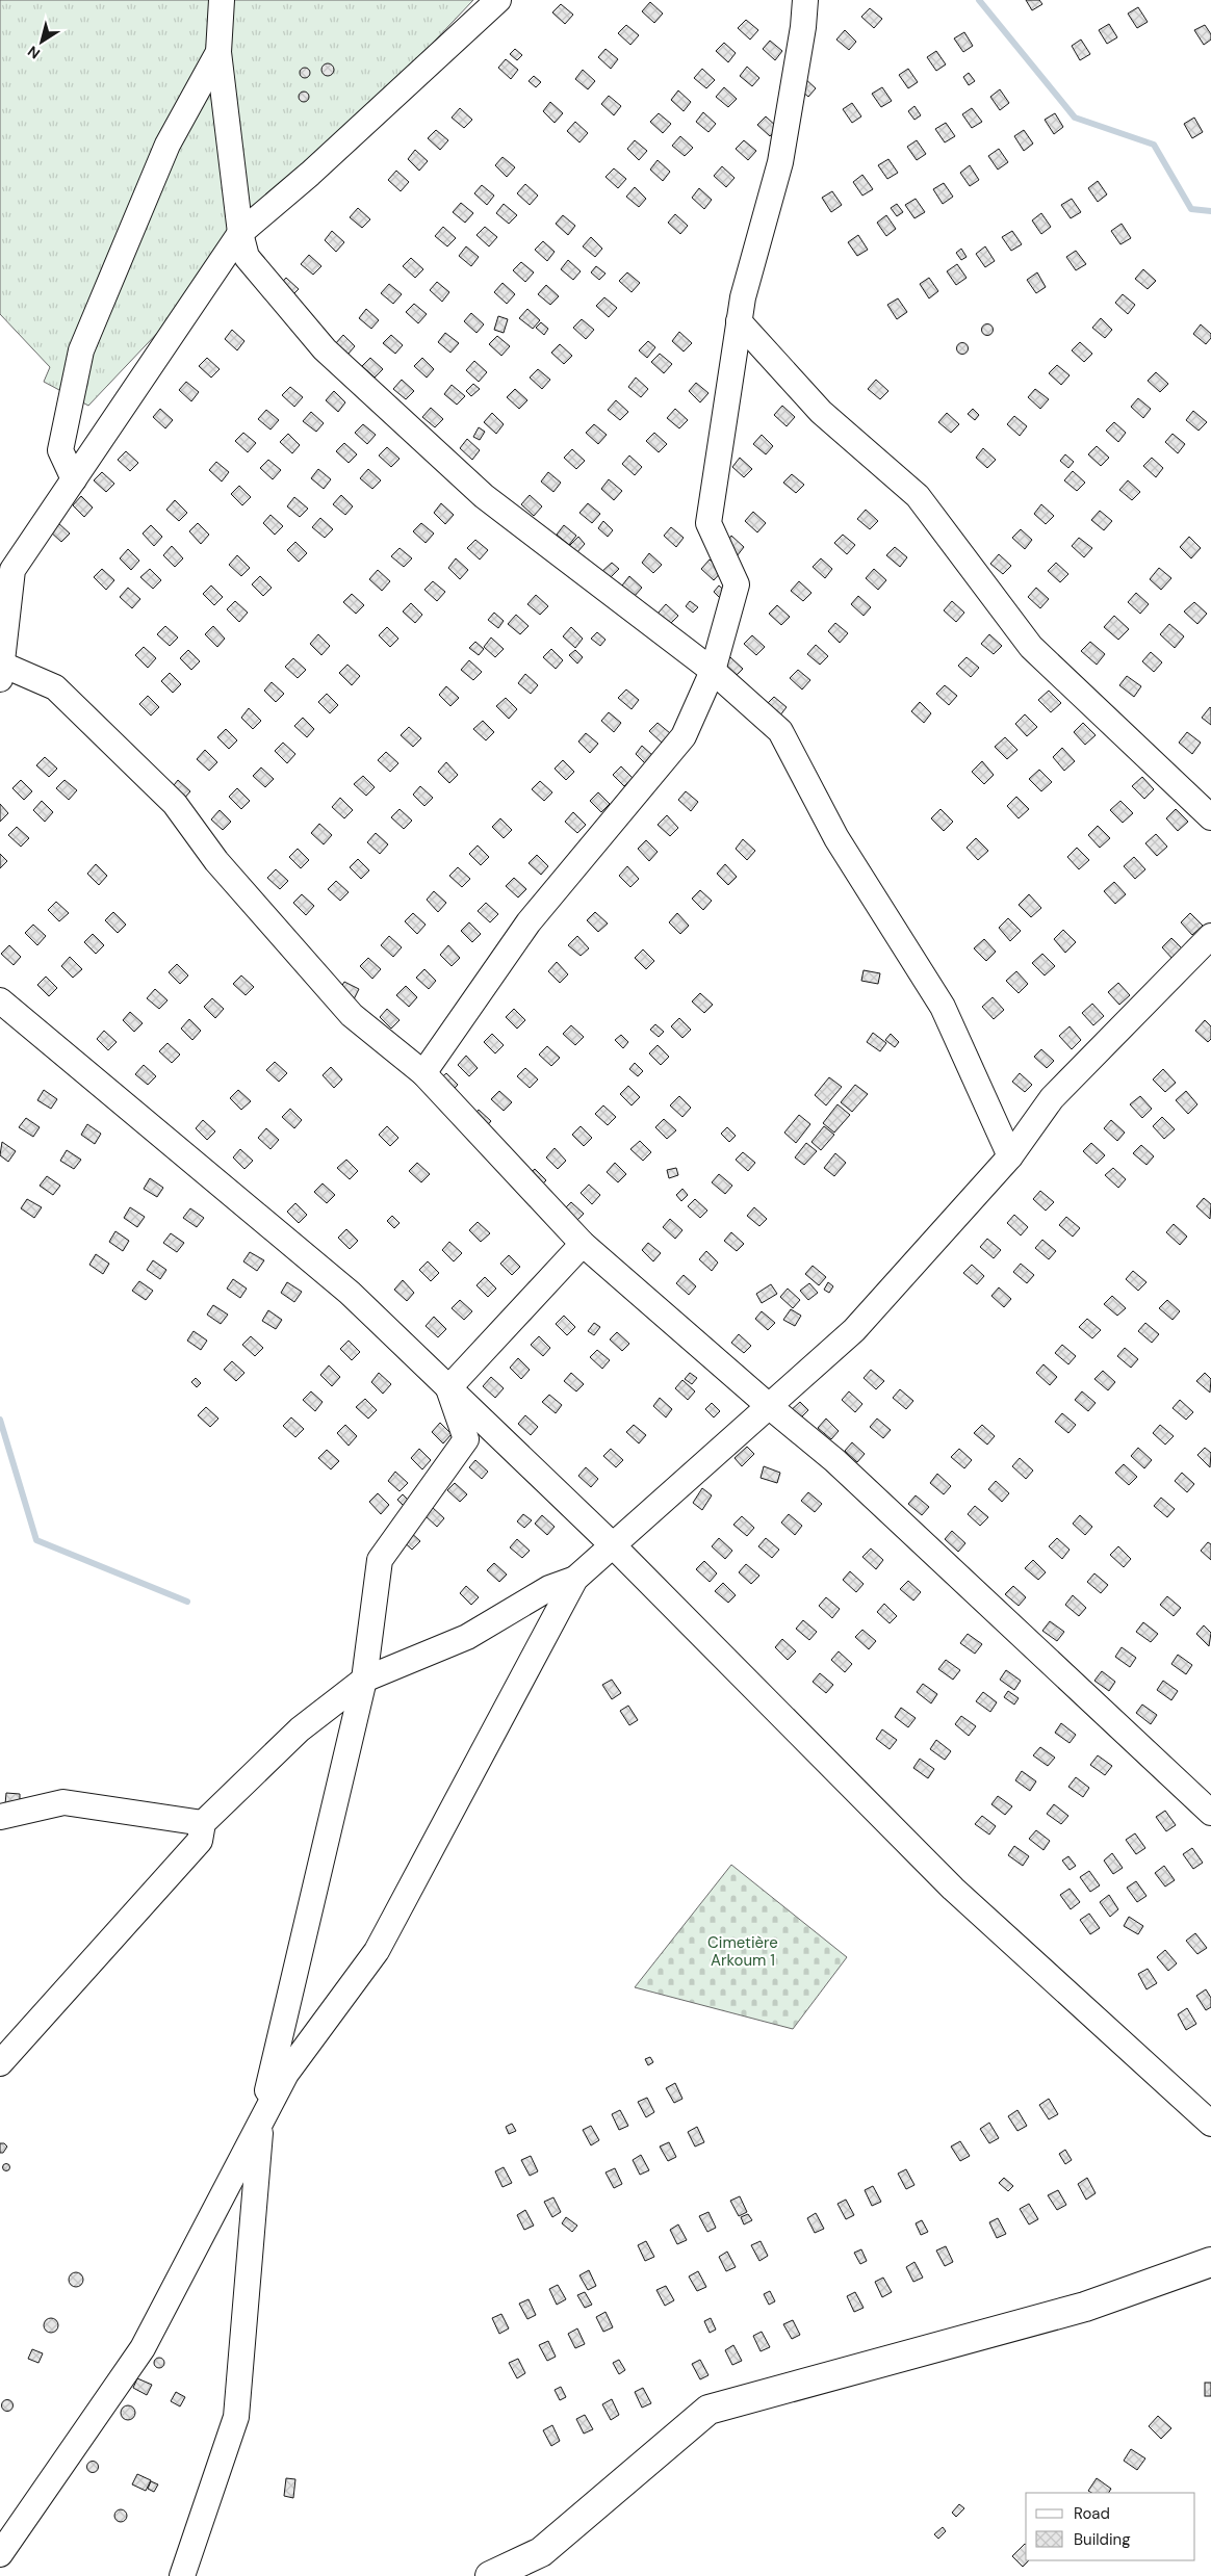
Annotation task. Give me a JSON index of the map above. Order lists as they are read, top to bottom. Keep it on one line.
{"parks":["Cimetière Arkoum 1"],"legend":["Road","Building"],"north":"bottom left"}
